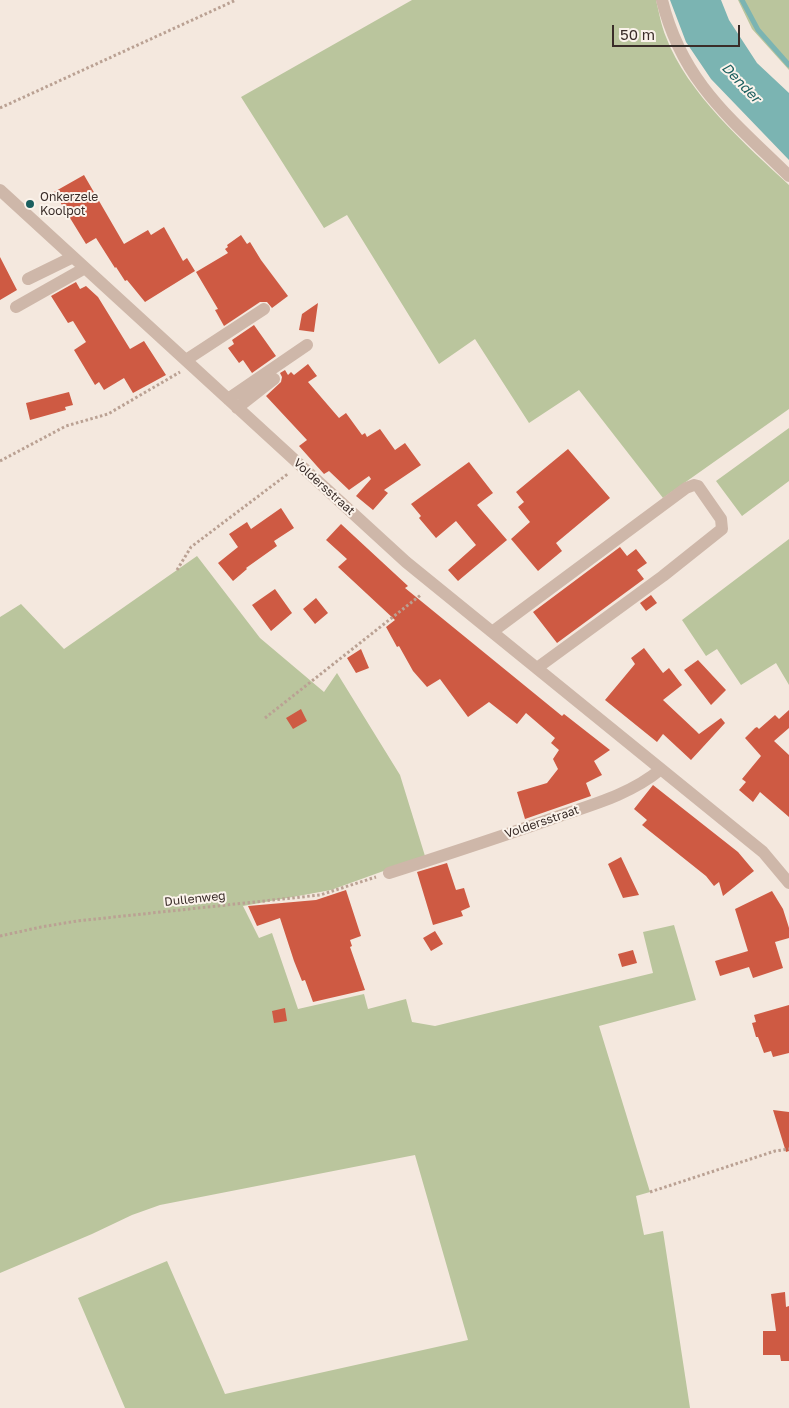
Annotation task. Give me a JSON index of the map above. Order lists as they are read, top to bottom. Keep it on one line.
{"streets":{"street":["Voldersstraat"],"path":["Dullenweg"]},"crossings":[["Voldersstraat","Dullenweg"]],"water":["Dender"],"places":["Onkerzele Koolpot"],"scale_bar":"50 m"}
